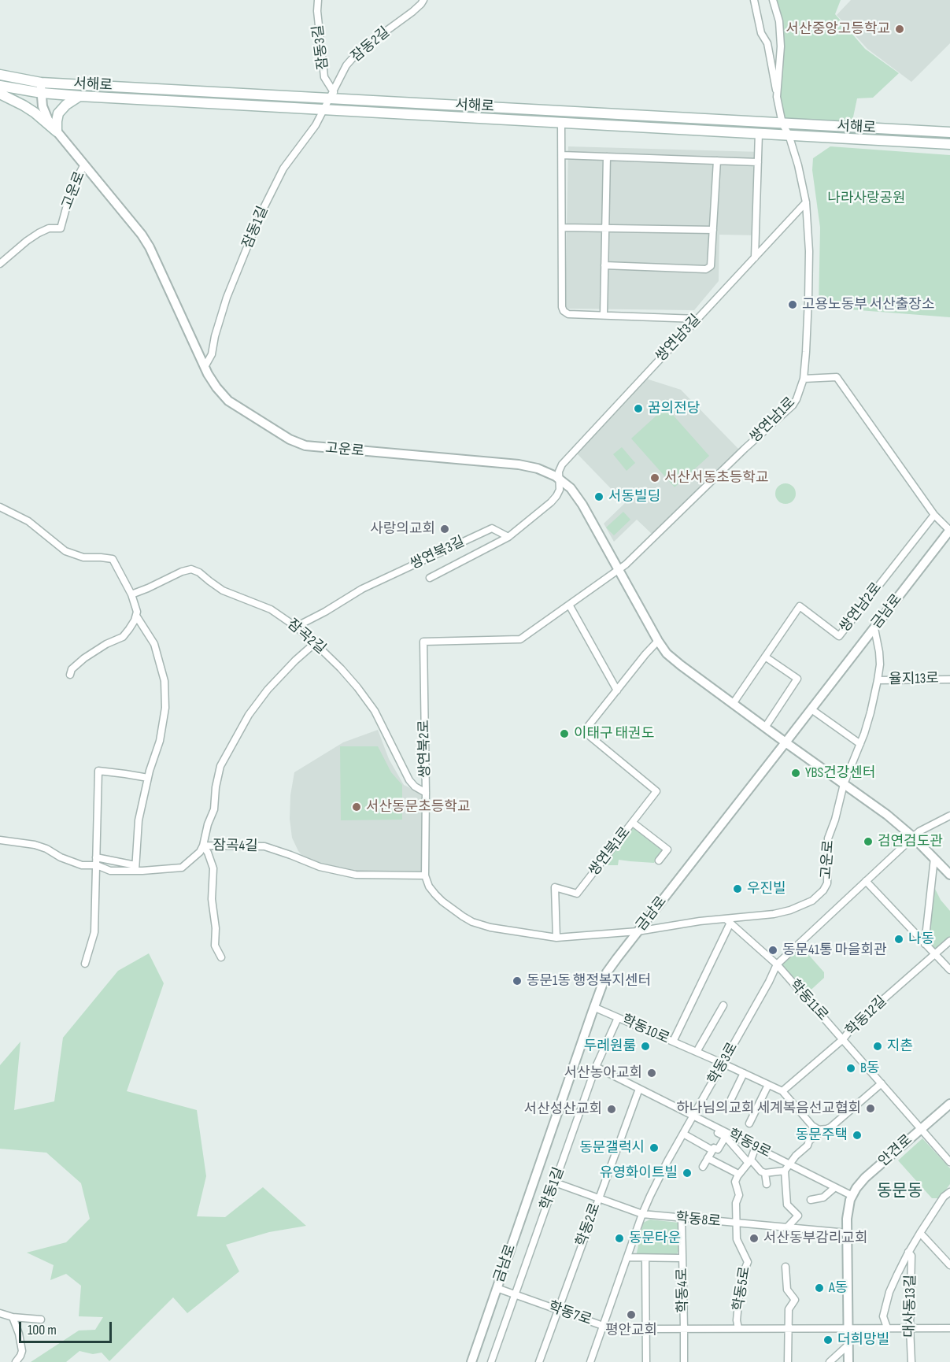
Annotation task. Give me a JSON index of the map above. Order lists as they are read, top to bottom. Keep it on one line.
{"streets":{"main road":["서해로"],"street":["잠동2길","잠동3길","고운로","잠동1길","쌍연남3길","쌍연남1로","쌍연북3길","쌍연남2로","금남로","잠곡2길","율지13로","쌍연북2로","잠곡4길","쌍연북1로","학동11로","학동12길","학동10로","학동3로","학동9로","안견로","학동1길","학동8로","학동2로","학동5로","학동4로","대사동13길","학동7로"]},"crossings":[["잠동2길","잠동3길"],["잠동2길","서해로"],["잠동2길","잠동1길"],["잠동3길","서해로"],["잠동3길","잠동1길"],["서해로","고운로"],["서해로","잠동1길"],["서해로","쌍연남1로"],["고운로","잠동1길"],["고운로","쌍연남3길"],["고운로","쌍연남1로"],["고운로","쌍연남2로"],["고운로","금남로"],["고운로","율지13로"],["고운로","학동11로"],["고운로","학동3로"],["쌍연남3길","쌍연남1로"],["쌍연남1로","쌍연북2로"],["쌍연북3길","잠곡2길"],["금남로","율지13로"],["금남로","학동10로"],["금남로","학동7로"],["잠곡2길","쌍연북2로"],["쌍연북2로","잠곡4길"],["학동11로","학동12길"],["학동11로","학동3로"],["학동11로","안견로"],["학동12길","학동10로"],["학동10로","학동3로"],["학동10로","학동1길"],["학동3로","학동9로"],["학동3로","학동8로"],["학동3로","학동7로"],["학동9로","안견로"],["학동9로","학동1길"],["학동9로","학동2로"],["안견로","학동8로"],["안견로","학동7로"],["학동1길","학동8로"],["학동1길","학동7로"],["학동8로","학동2로"],["학동8로","학동5로"],["학동8로","학동4로"],["학동2로","학동7로"],["학동5로","학동7로"],["학동4로","학동7로"],["대사동13길","학동7로"]],"districts":["동문동"],"parks":["나라사랑공원"],"places":["서산중앙고등학교","고용노동부 서산출장소","꿈의전당","서산서동초등학교","서동빌딩","사랑의교회","이태구 태권도","YBS건강센터","서산동문초등학교","검연검도관","우진빌","나동","동문41통 마을회관","동문1동 행정복지센터","두레원룸","지촌","B동","서산농아교회","하나님의교회 세계복음선교협회","서산성산교회","동문주택","동문갤럭시","유영화이트빌","동문타운","서산동부감리교회","A동","평안교회","더희망빌"],"scale_bar":"100 m"}
